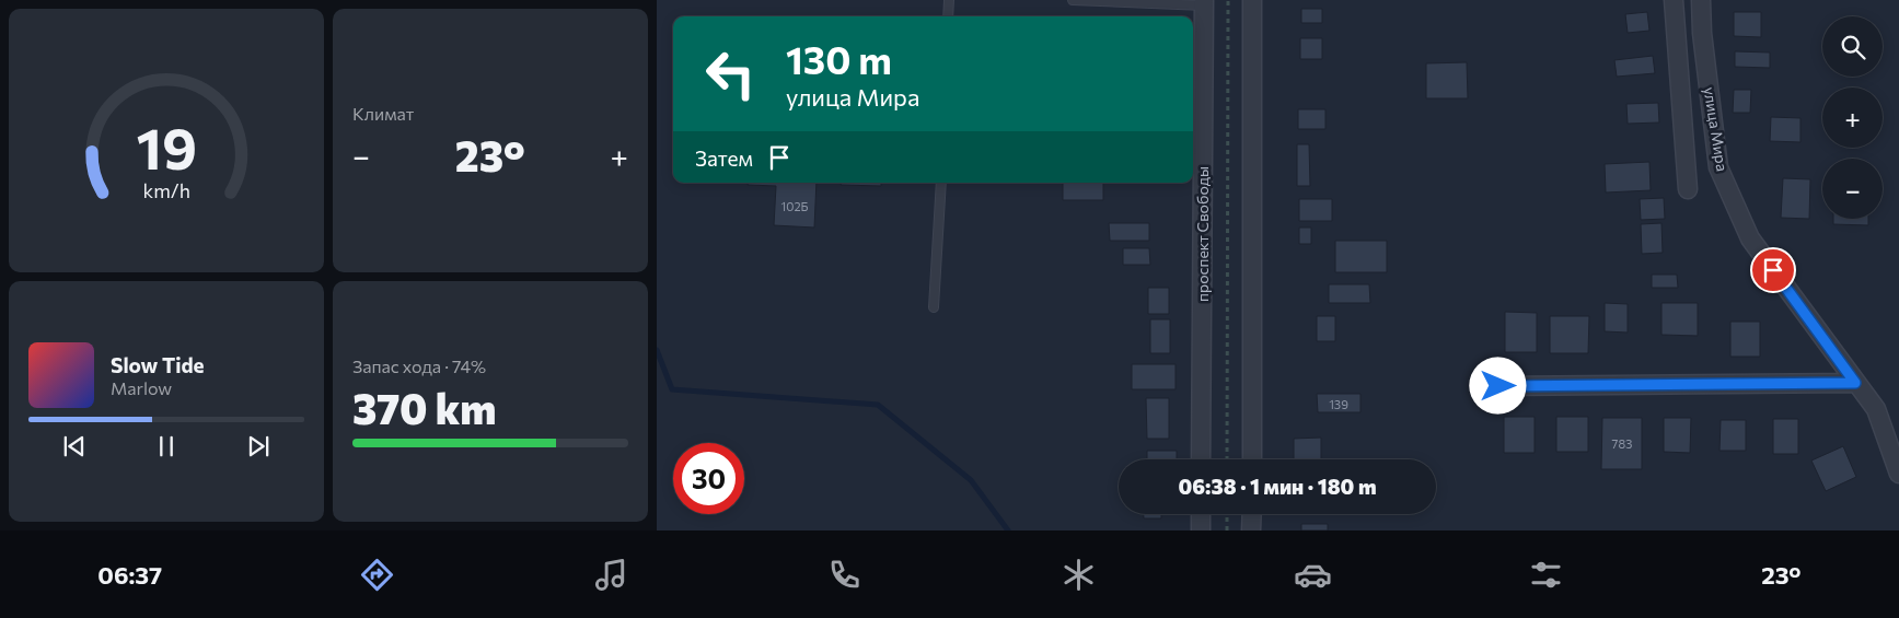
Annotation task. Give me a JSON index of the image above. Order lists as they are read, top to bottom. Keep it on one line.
{"streets":{"street":["улица Мира","проспект Свободы"]},"house_numbers":["102Б","139","78З"],"page":{"tile":["Климат",["Запас хода · 74%","370 km"]],"map_buttons":["+","−"],"turn":["130 m","улица Мира"],"then":"Затем","heat":["−","23°","+"],"song":["Slow Tide","Marlow"],"limit":"30","trip":"06:38 · 1 мин · 180 m","tabs":["06:37","23°"],"gauge":["19","km/h"]}}
